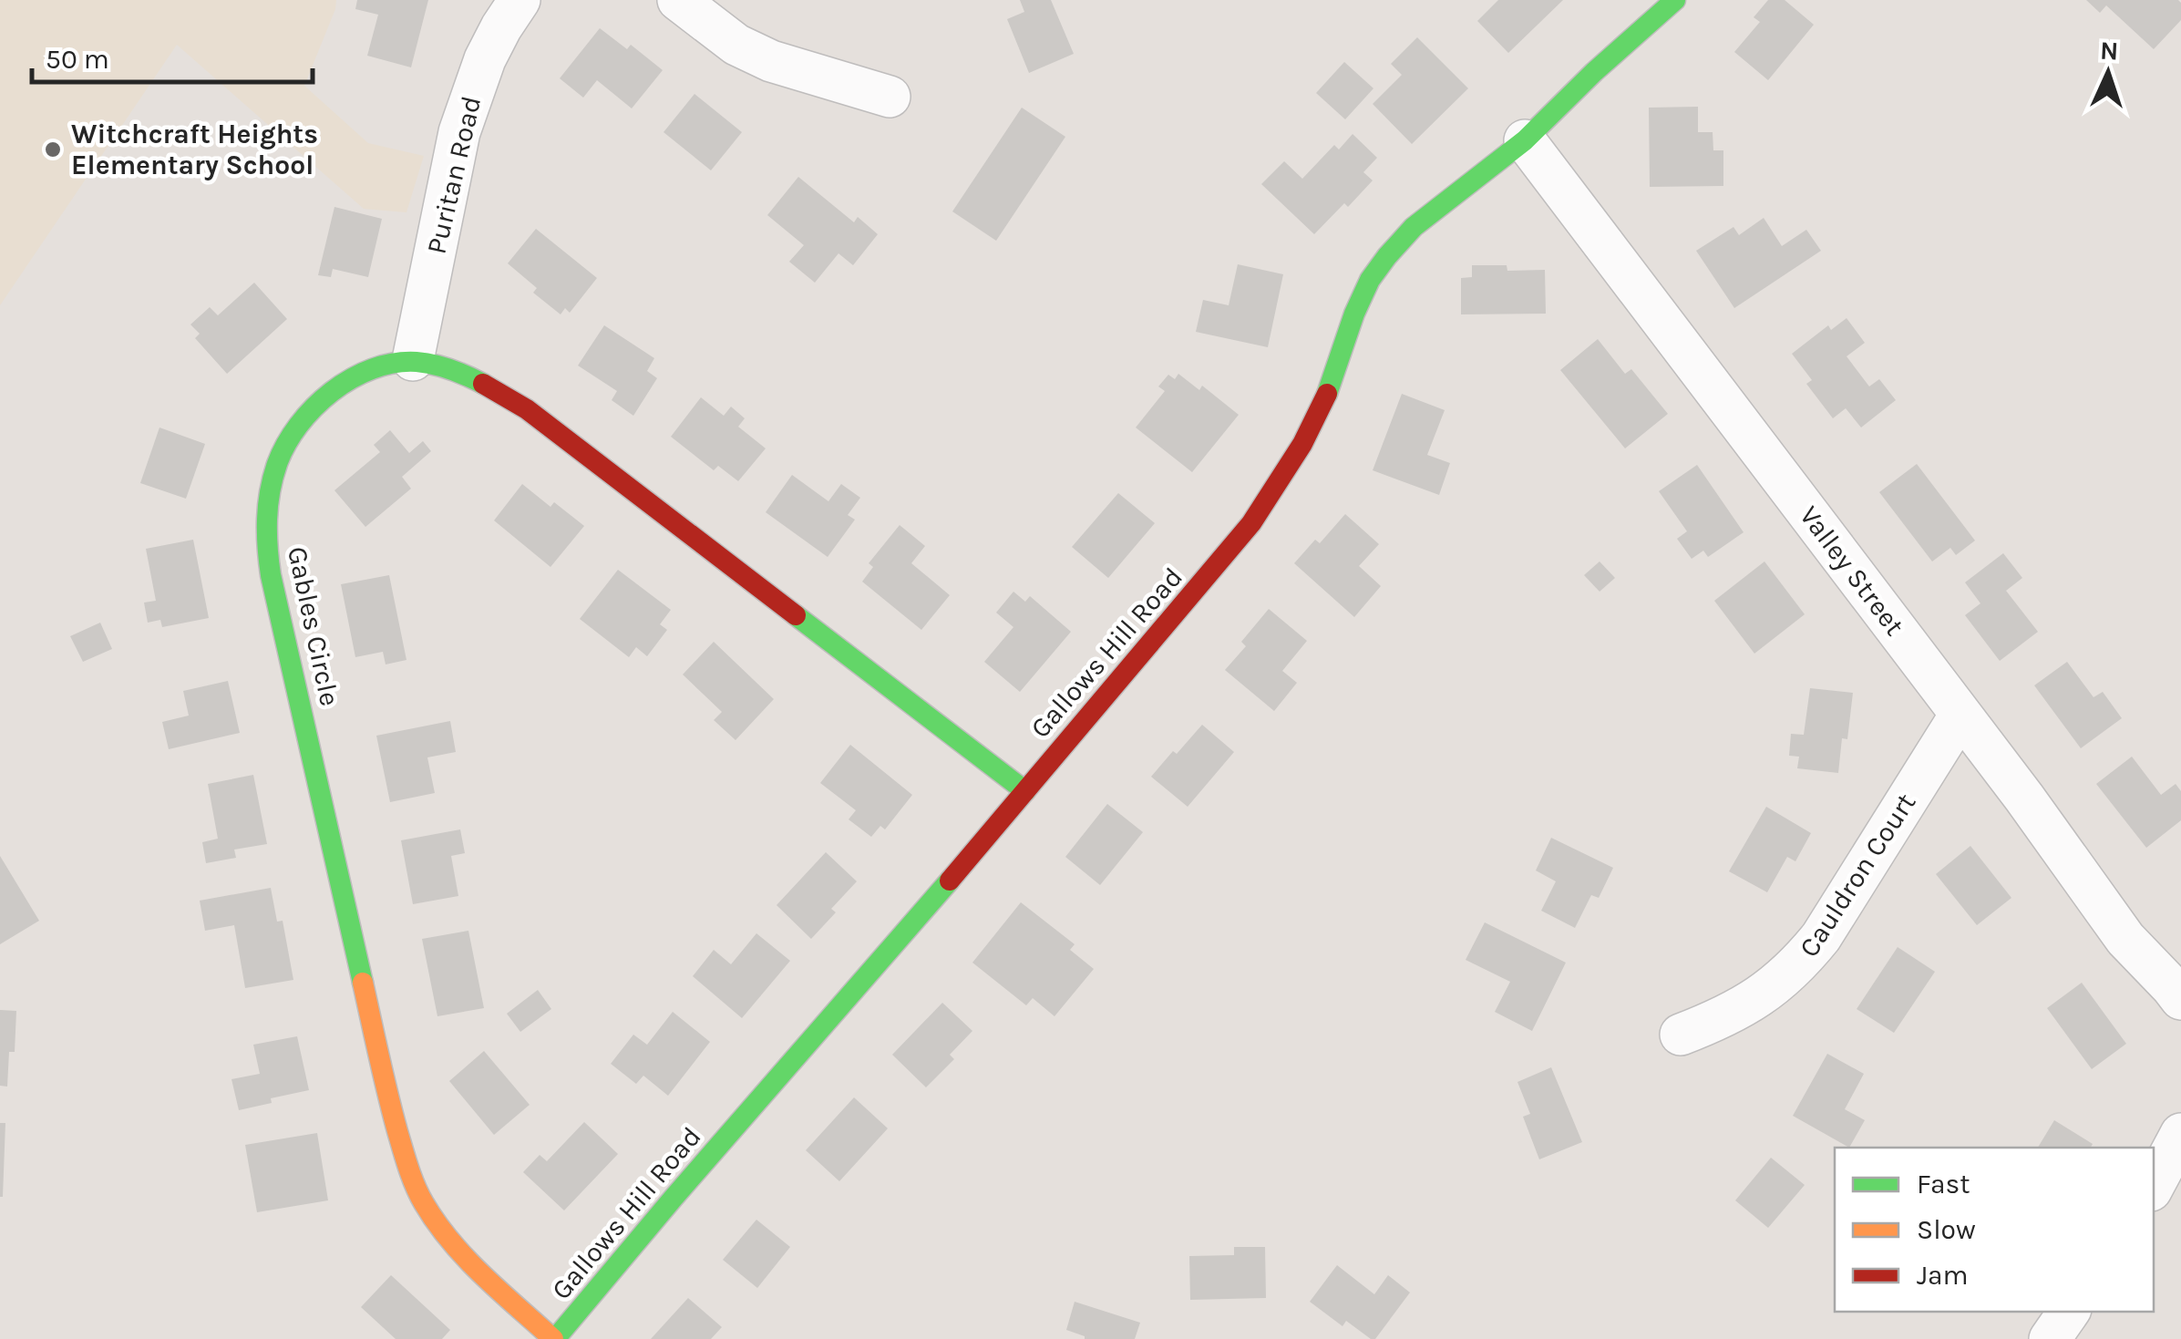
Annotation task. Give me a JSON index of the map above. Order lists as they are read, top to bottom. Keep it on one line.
{"streets":{"street":["Puritan Road","Valley Street","Gables Circle","Gallows Hill Road","Cauldron Court"]},"crossings":[["Puritan Road","Gables Circle"],["Valley Street","Gallows Hill Road"],["Valley Street","Cauldron Court"],["Gables Circle","Gallows Hill Road"]],"places":["Witchcraft Heights Elementary School"],"legend":["Fast","Slow","Jam"],"scale_bar":"50 m","north":"top"}
